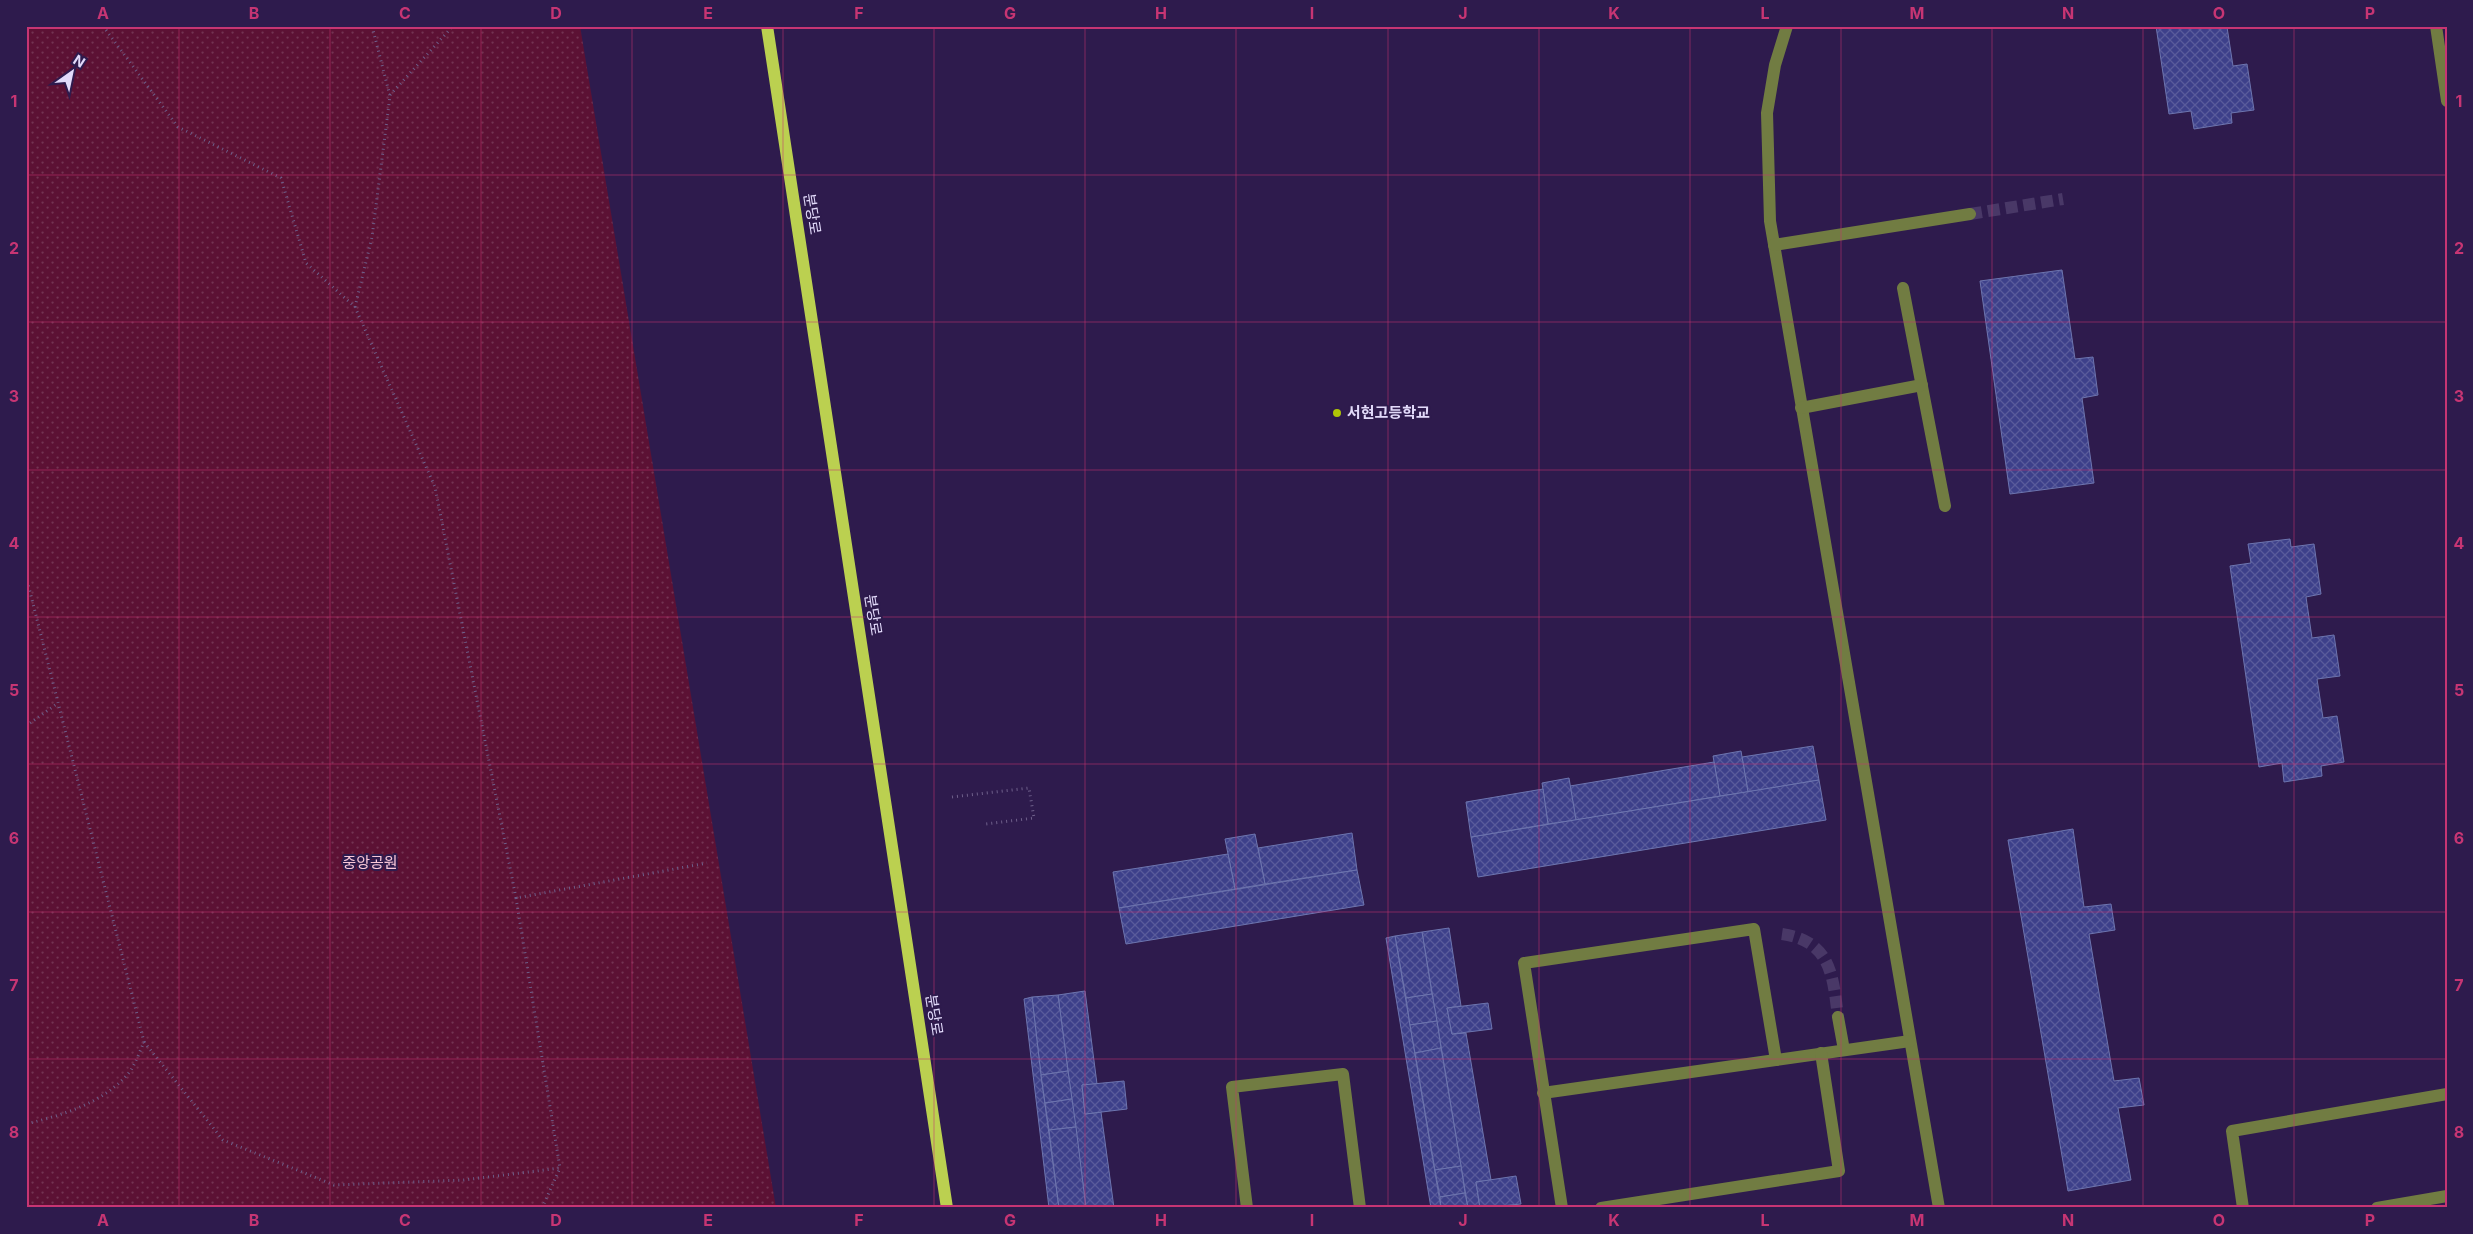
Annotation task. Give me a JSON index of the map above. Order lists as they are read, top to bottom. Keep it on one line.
{"streets":{"main road":["분당로"]},"parks":["중앙공원"],"places":["서현고등학교"],"north":"top right","grid":{"columns":["A","B","C","D","E","F","G","H","I","J","K","L","M","N","O","P"],"rows":["1","2","3","4","5","6","7","8"]}}
